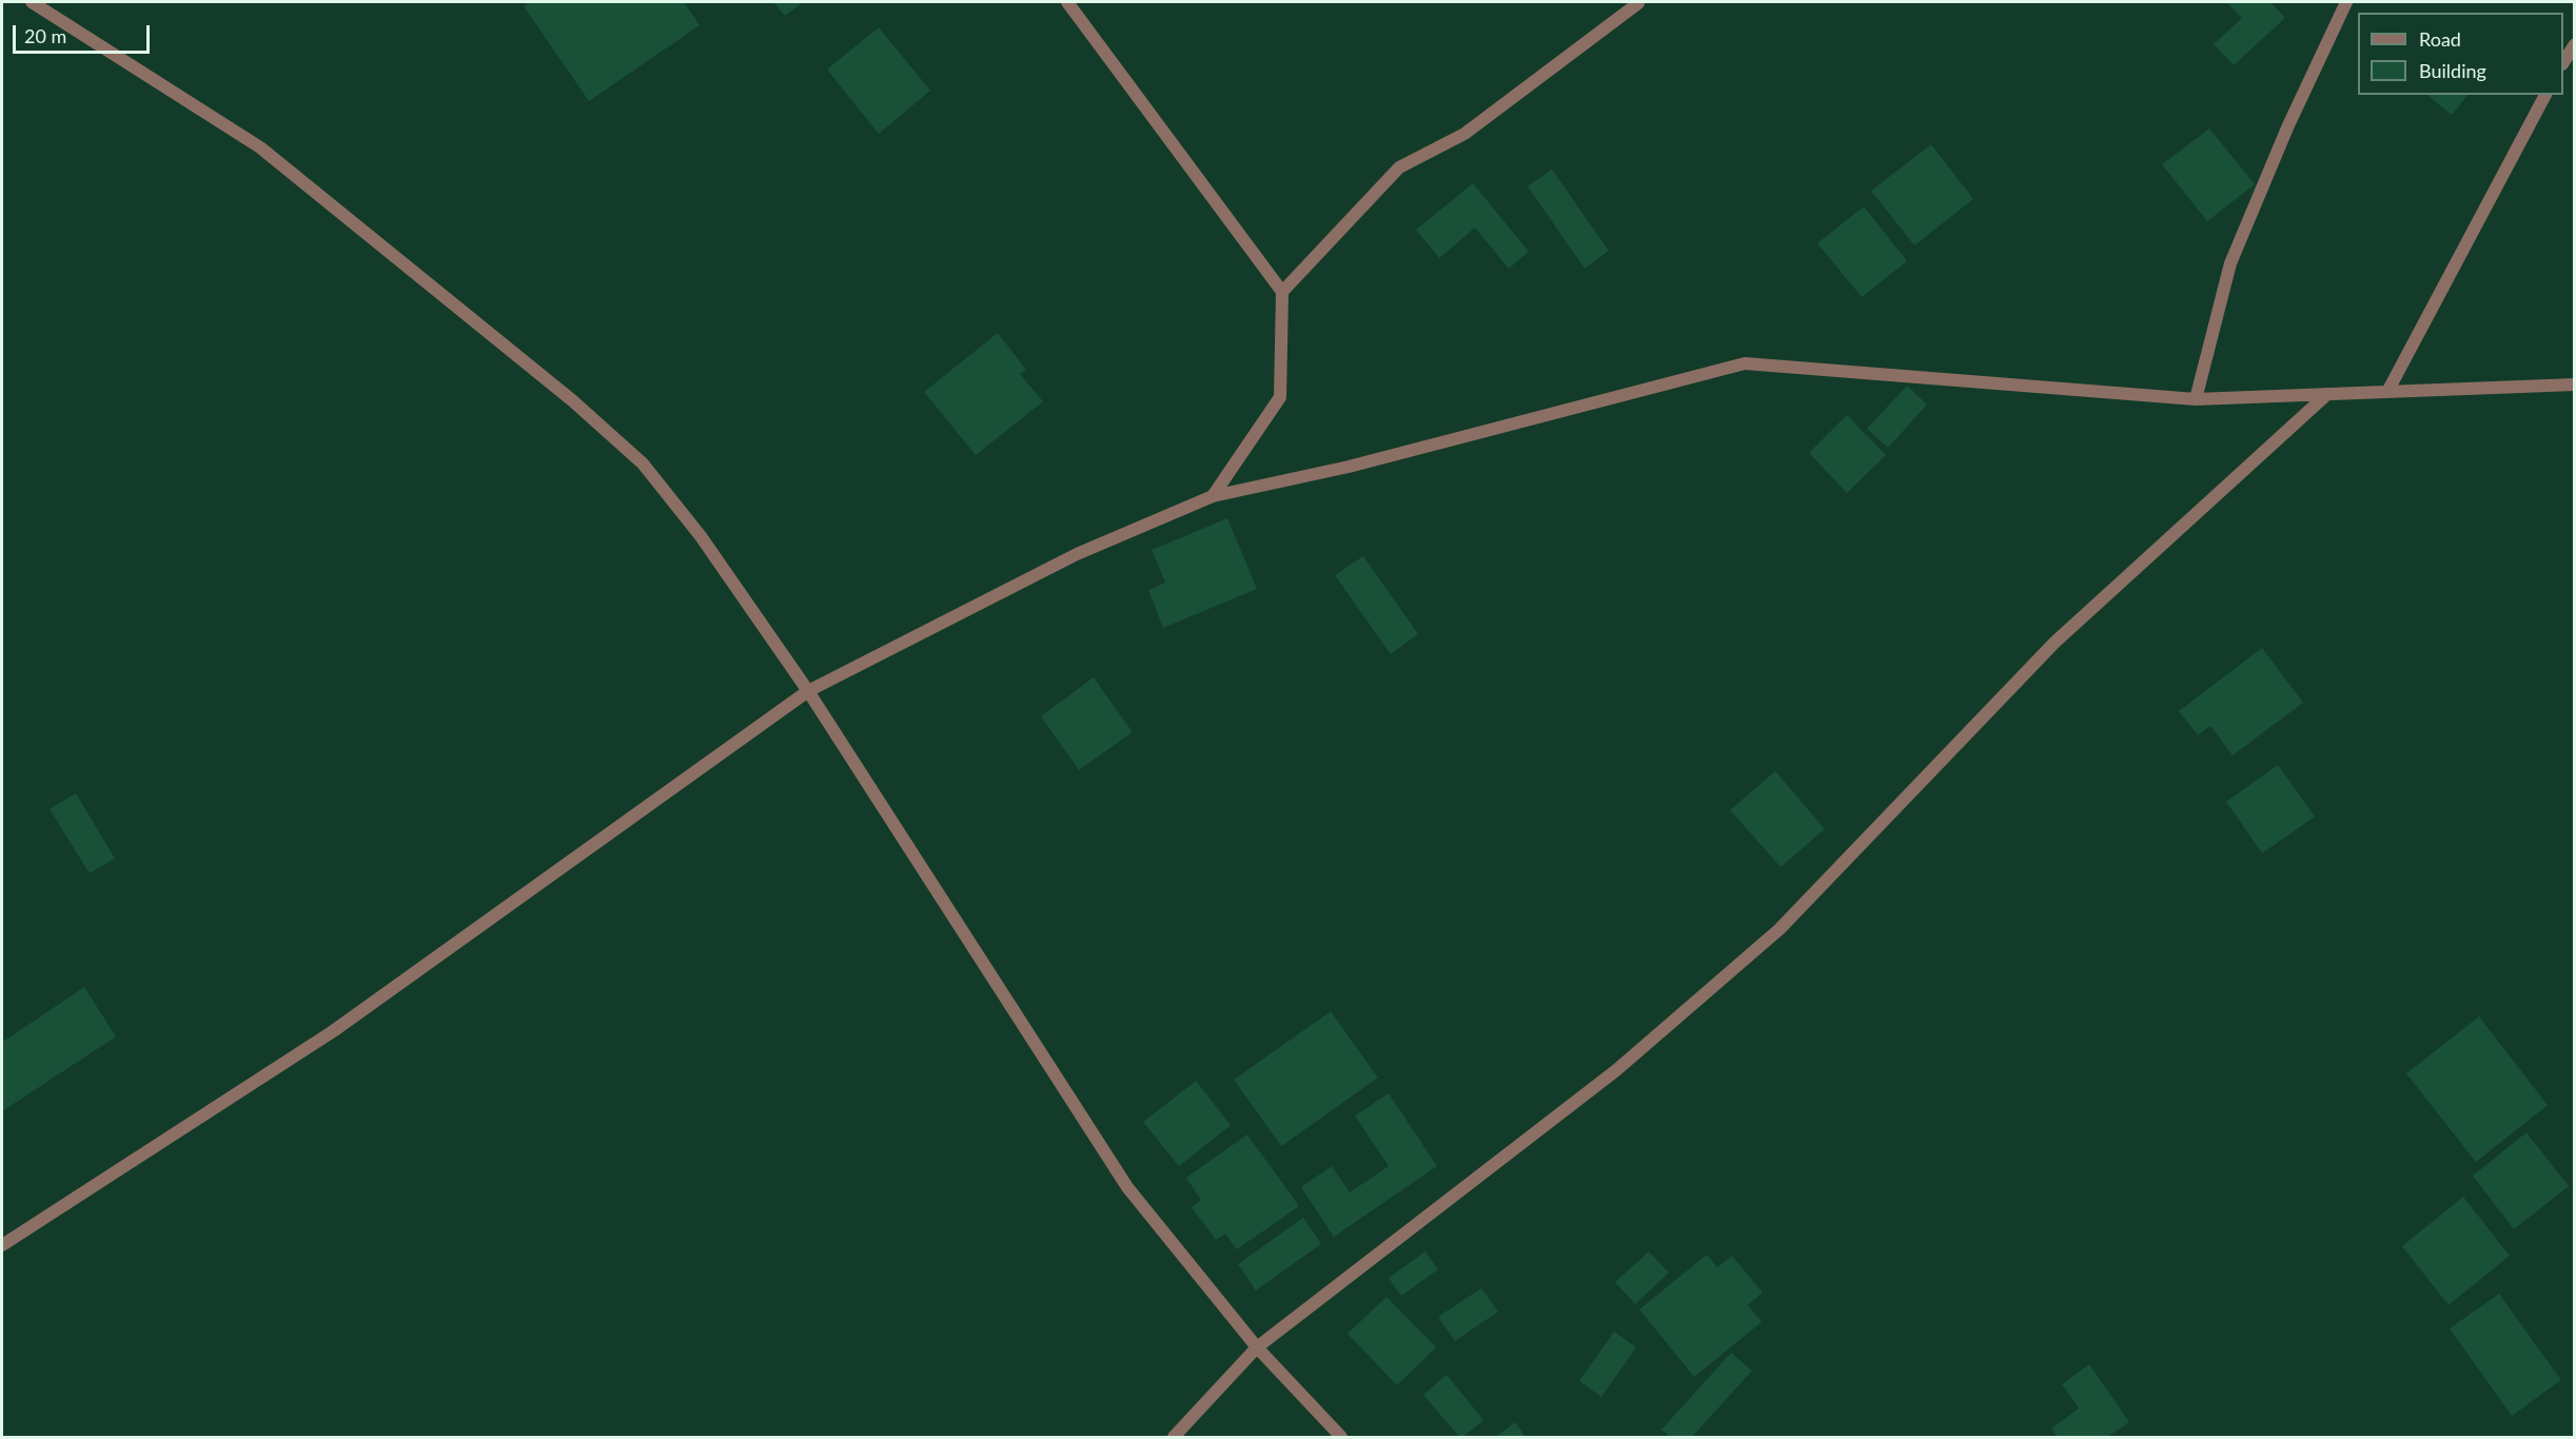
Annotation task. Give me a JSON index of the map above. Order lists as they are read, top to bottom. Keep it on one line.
{"legend":["Road","Building"],"scale_bar":"20 m"}
